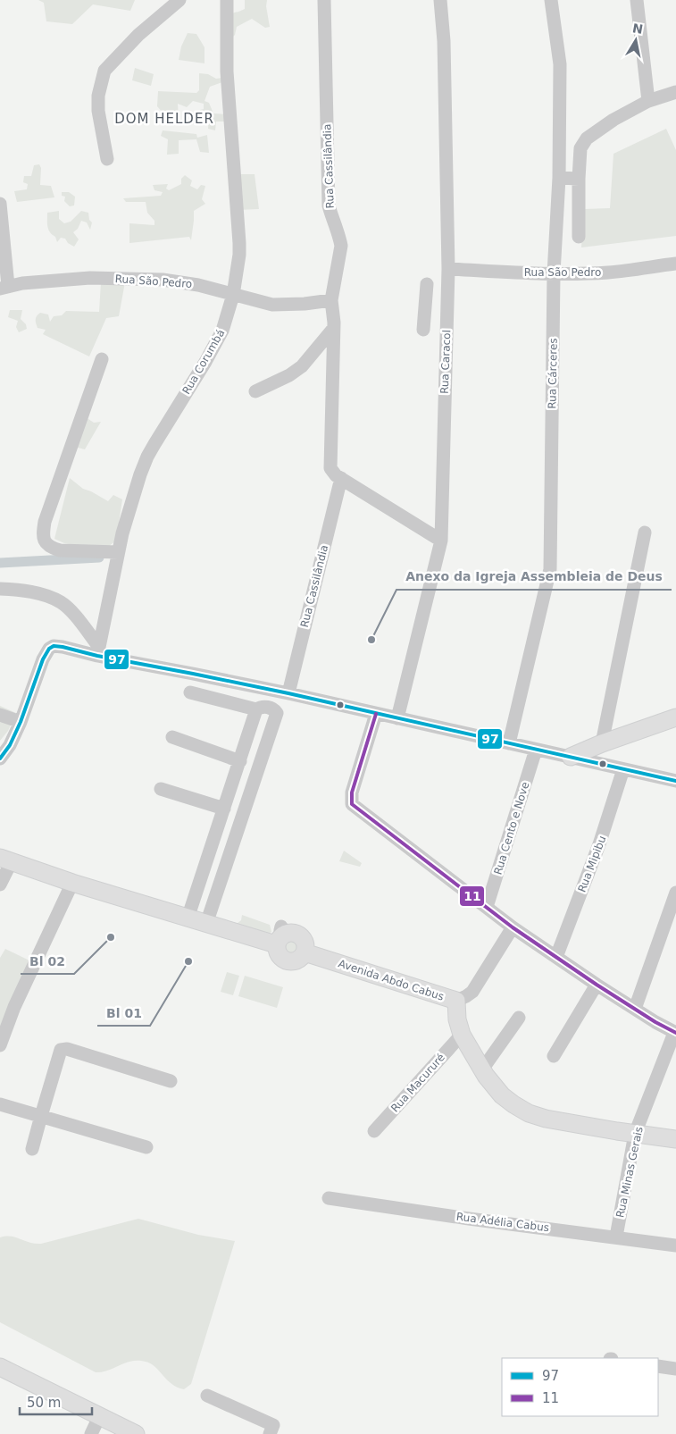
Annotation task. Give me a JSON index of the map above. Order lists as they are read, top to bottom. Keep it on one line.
{"streets":{"main road":["Avenida Abdo Cabus"],"street":["Rua Cassilândia","Rua São Pedro","Rua Corumbá","Rua Caracol","Rua Cárceres","Rua Cento e Nove","Rua Mipibu","Rua Macururé","Rua Minas Gerais","Rua Adélia Cabus"]},"crossings":[["Rua Cassilândia","Rua São Pedro"],["Rua Cassilândia","Rua Caracol"],["Rua São Pedro","Rua Corumbá"],["Rua São Pedro","Rua Caracol"],["Rua São Pedro","Rua Cárceres"],["Avenida Abdo Cabus","Rua Macururé"],["Avenida Abdo Cabus","Rua Minas Gerais"],["Rua Minas Gerais","Rua Adélia Cabus"]],"districts":["DOM HELDER"],"places":["Anexo da Igreja Assembleia de Deus","Bl 02","Bl 01"],"lines":["transit line 97","transit line 11"],"legend":["97","11"],"scale_bar":"50 m","north":"top"}
